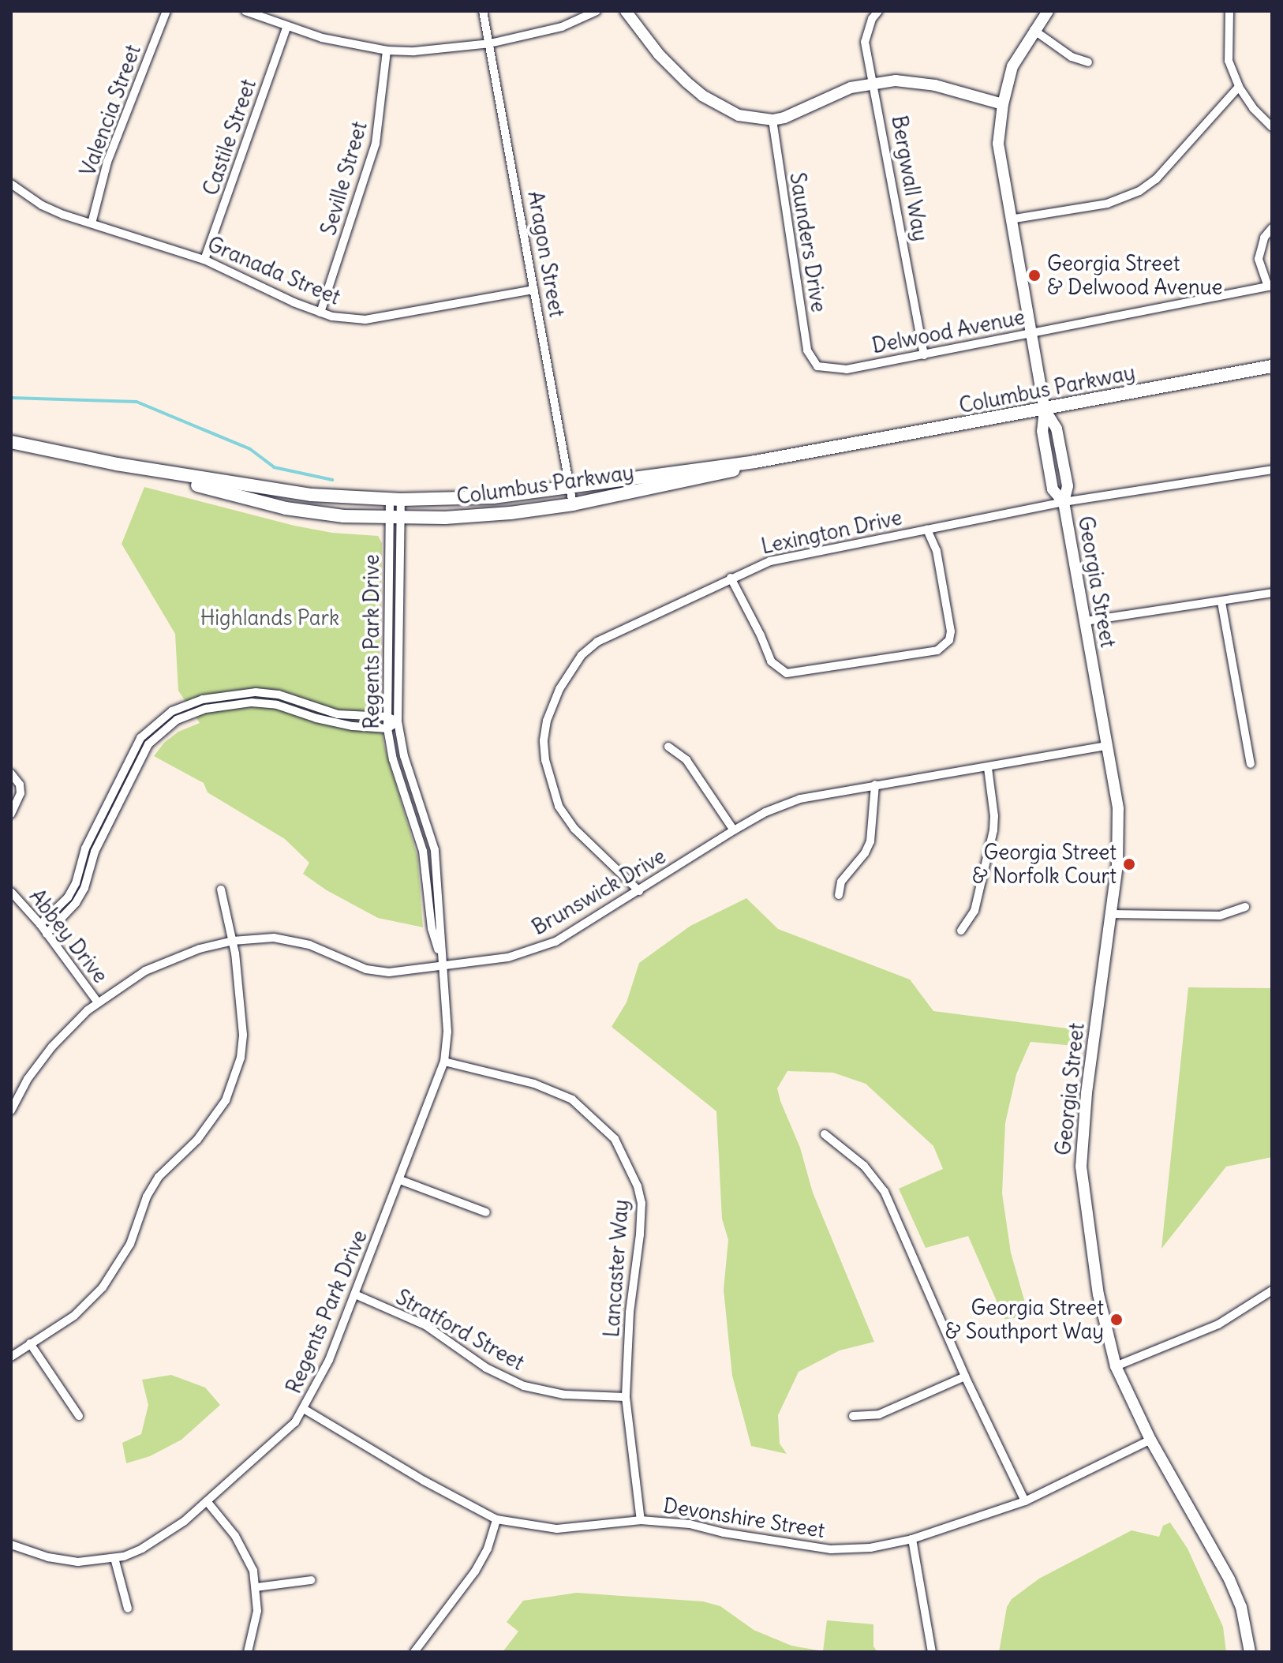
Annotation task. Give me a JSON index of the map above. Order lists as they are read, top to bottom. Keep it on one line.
{"streets":{"main road":["Columbus Parkway"],"street":["Valencia Street","Castile Street","Seville Street","Bergwall Way","Saunders Drive","Aragon Street","Granada Street","Delwood Avenue","Lexington Drive","Georgia Street","Regents Park Drive","Brunswick Drive","Abbey Drive","Lancaster Way","Stratford Street","Devonshire Street"]},"crossings":[["Valencia Street","Granada Street"],["Castile Street","Granada Street"],["Seville Street","Granada Street"],["Bergwall Way","Delwood Avenue"],["Saunders Drive","Delwood Avenue"],["Aragon Street","Granada Street"],["Aragon Street","Columbus Parkway"],["Delwood Avenue","Georgia Street"],["Columbus Parkway","Georgia Street"],["Columbus Parkway","Regents Park Drive"],["Lexington Drive","Georgia Street"],["Lexington Drive","Brunswick Drive"],["Georgia Street","Brunswick Drive"],["Georgia Street","Devonshire Street"],["Regents Park Drive","Brunswick Drive"],["Regents Park Drive","Lancaster Way"],["Regents Park Drive","Stratford Street"],["Regents Park Drive","Devonshire Street"],["Brunswick Drive","Abbey Drive"],["Lancaster Way","Stratford Street"],["Lancaster Way","Devonshire Street"]],"parks":["Highlands Park"],"places":["Georgia Street & Delwood Avenue","Georgia Street & Norfolk Court","Georgia Street & Southport Way"]}
